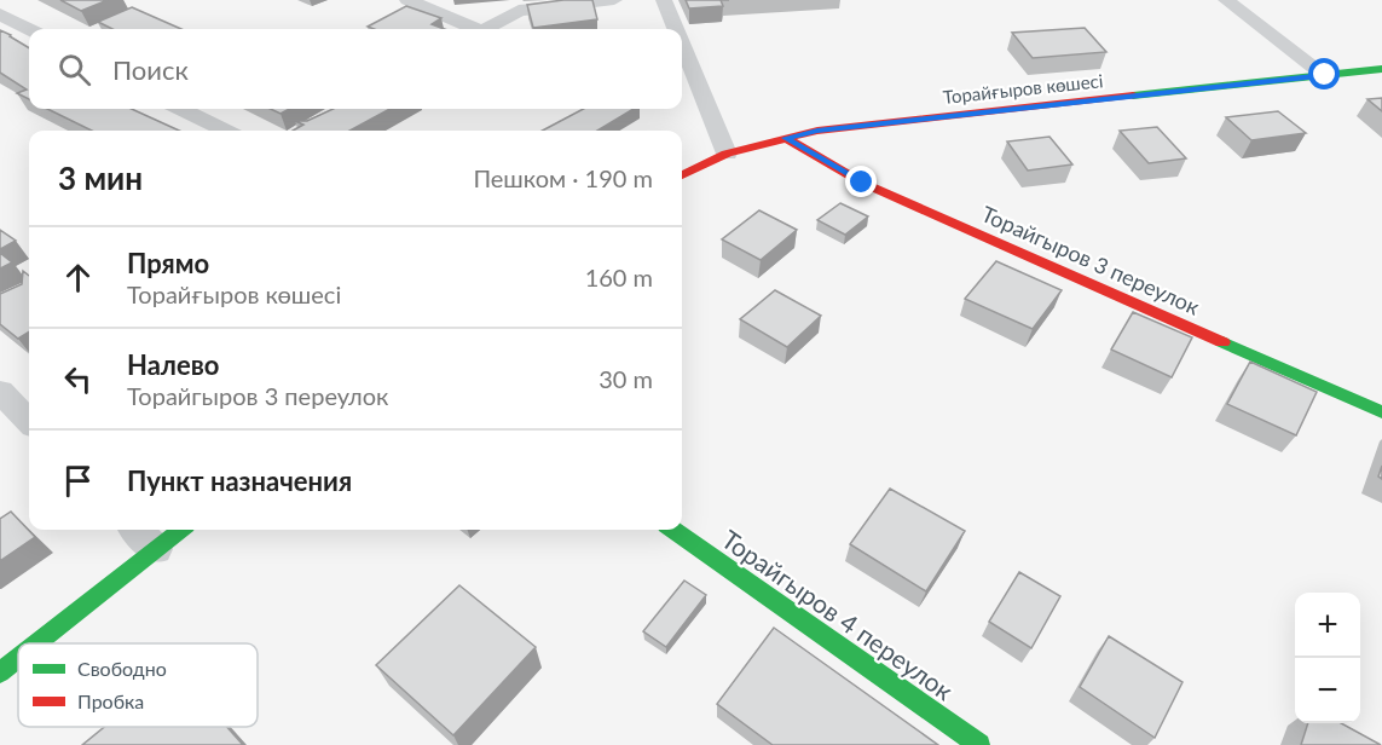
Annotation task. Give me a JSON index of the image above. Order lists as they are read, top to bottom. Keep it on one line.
{"streets":{"street":["Торайғыров көшесі","Торайгыров 3 переулок","Торайгыров 4 переулок"]},"crossings":[["Торайғыров көшесі","Торайгыров 3 переулок"]],"legend":["Свободно","Пробка"],"page":{"search":"Поиск","heading":["3 мин","Пешком · 190 m"],"list":[["Прямо","Торайғыров көшесі","160 m"],["Налево","Торайгыров 3 переулок","30 m"],"Пункт назначения"],"map_buttons":["+","−"]}}
